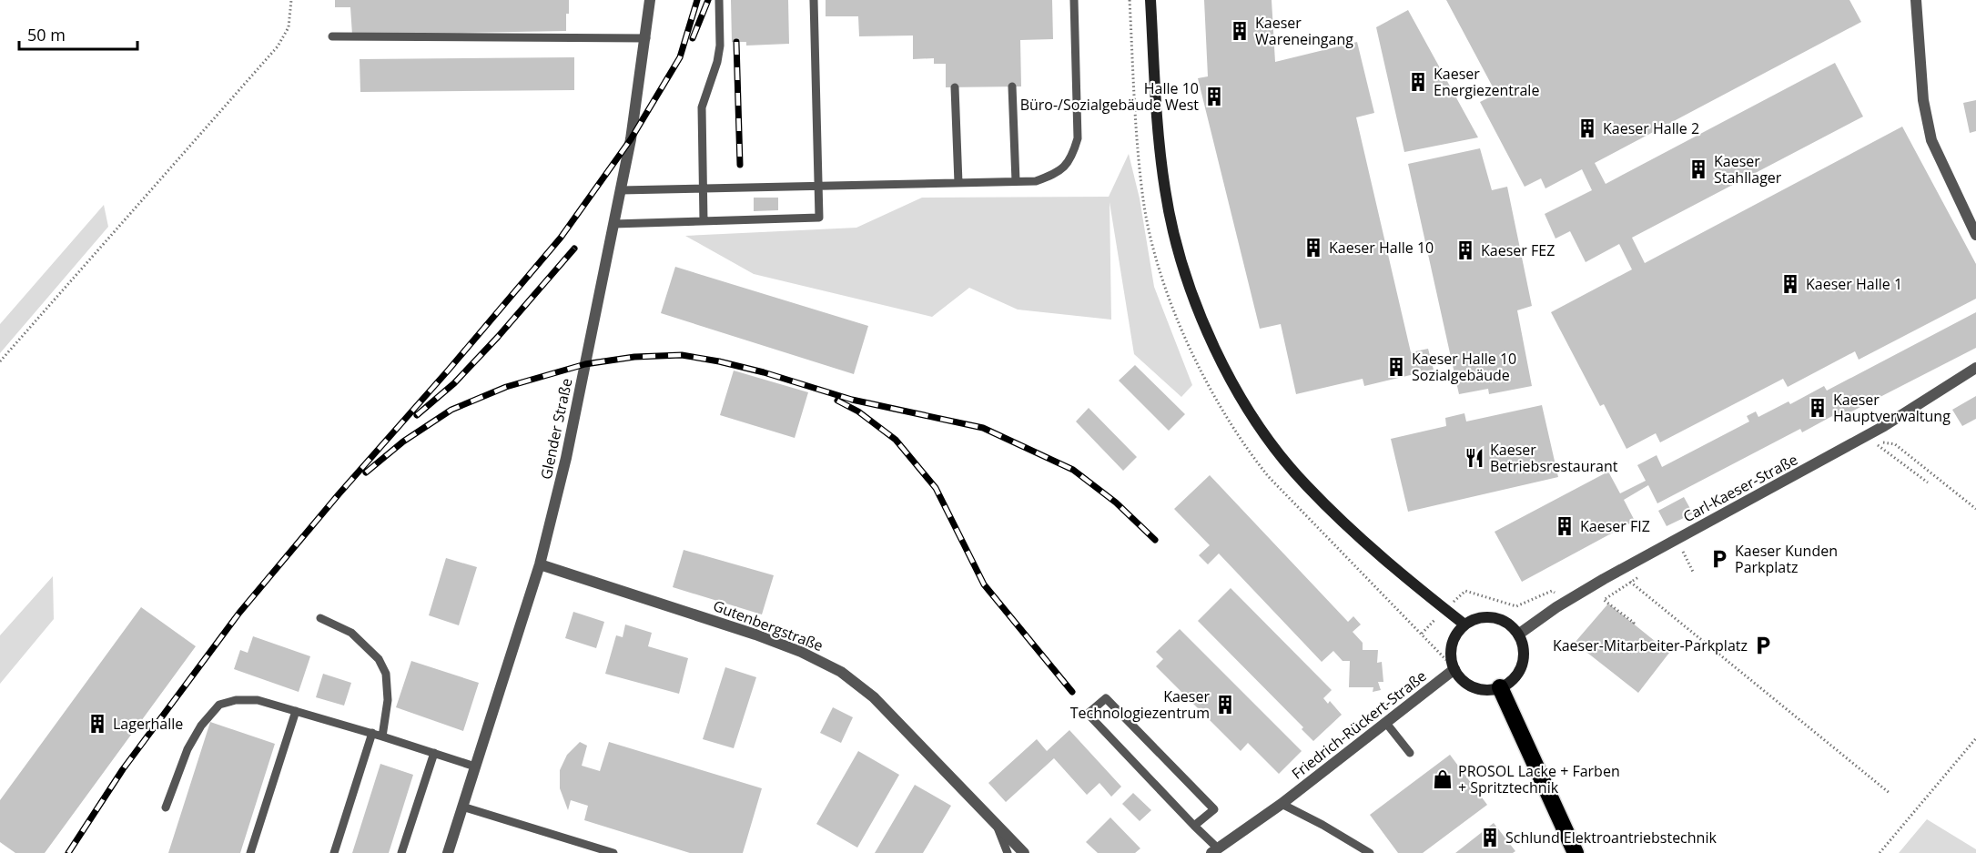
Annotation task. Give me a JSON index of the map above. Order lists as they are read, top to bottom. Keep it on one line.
{"streets":{"street":["Glender Straße","Carl-Kaeser-Straße","Gutenbergstraße","Friedrich-Rückert-Straße"]},"crossings":[["Glender Straße","Gutenbergstraße"],["Carl-Kaeser-Straße","Friedrich-Rückert-Straße"]],"places":{"building":["Kaeser Wareneingang","Kaeser Energiezentrale","Halle 10 Büro-/Sozialgebäude West","Kaeser Halle 2","Kaeser Stahllager","Kaeser Halle 10","Kaeser FEZ","Kaeser Halle 1","Kaeser Halle 10 Sozialgebäude","Kaeser Hauptverwaltung","Kaeser FIZ","Kaeser Technologiezentrum","Lagerhalle","Schlund Elektroantriebstechnik"],"restaurant":["Kaeser Betriebsrestaurant"],"parking":["Kaeser Kunden Parkplatz","Kaeser-Mitarbeiter-Parkplatz"],"shop":["PROSOL Lacke + Farben + Spritztechnik"]},"scale_bar":"50 m"}
